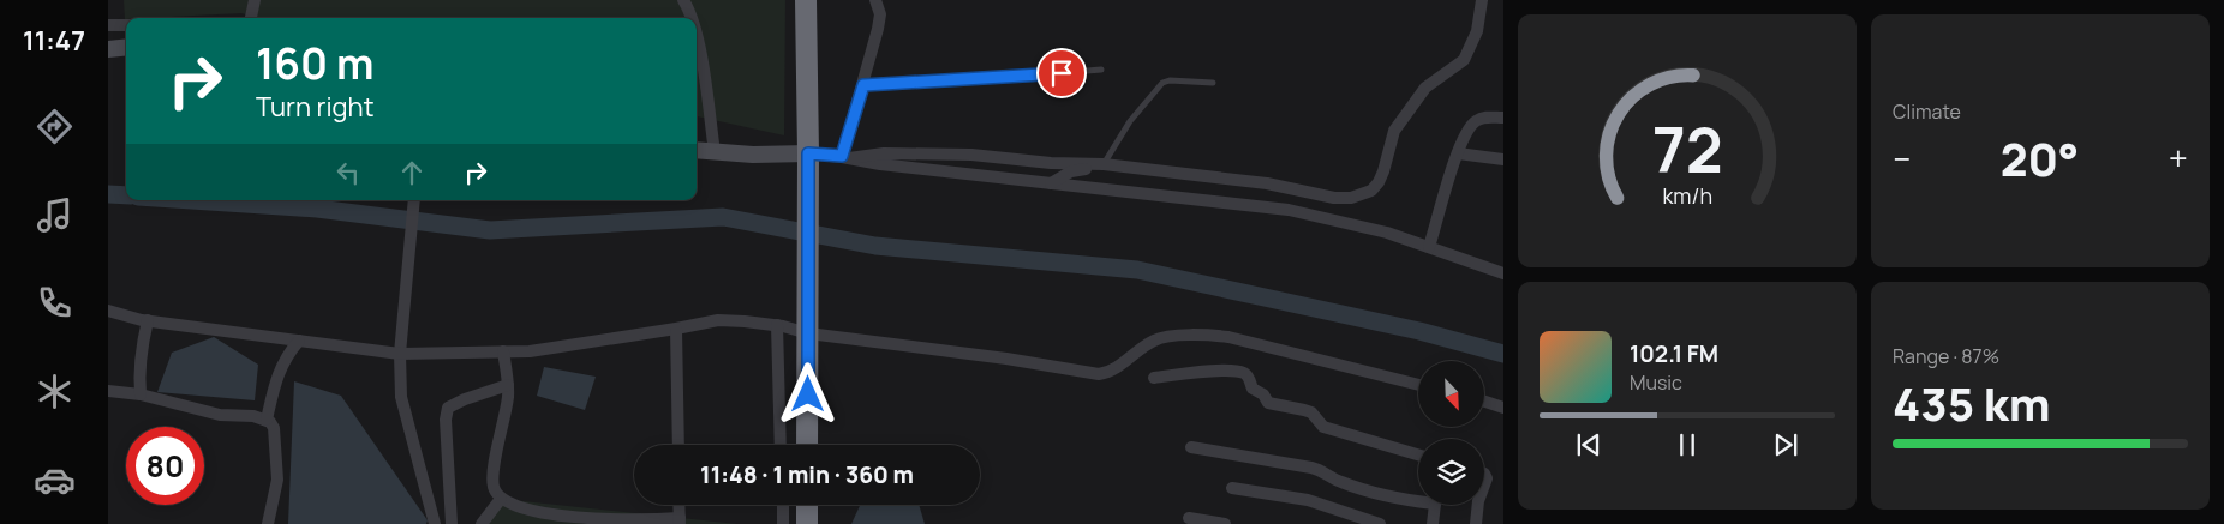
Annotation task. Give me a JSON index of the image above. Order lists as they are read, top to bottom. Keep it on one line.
{"north":"bottom right","page":{"tabs":"11:47","tile":["Climate",["Range · 87%","435 km"]],"turn":["160 m","Turn right"],"heat":["−","20°","+"],"song":["102.1 FM","Music"],"limit":"80","trip":"11:48 · 1 min · 360 m","gauge":["72","km/h"]}}
